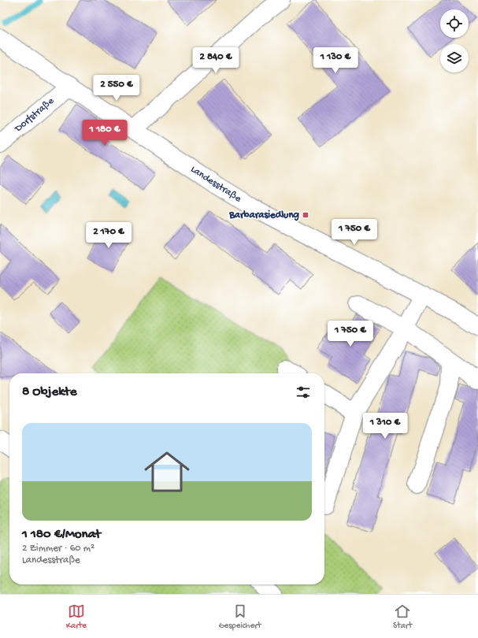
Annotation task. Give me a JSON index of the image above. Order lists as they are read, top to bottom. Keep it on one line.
{"streets":{"main road":["Dorfstraße","Landesstraße"]},"crossings":[["Dorfstraße","Landesstraße"]],"places":{"transit":["Barbarasiedlung"]},"page":{"price":["2 840 €","1 130 €","2 550 €","1 180 €","1 750 €","2 170 €","1 750 €","1 310 €"],"heading":"8 Objekte","list":[{"name":"1 180 €/Monat","note":"2 Zimmer · 60 m² · Landesstraße"}],"tabs":["Karte","Gespeichert","Start"]}}
